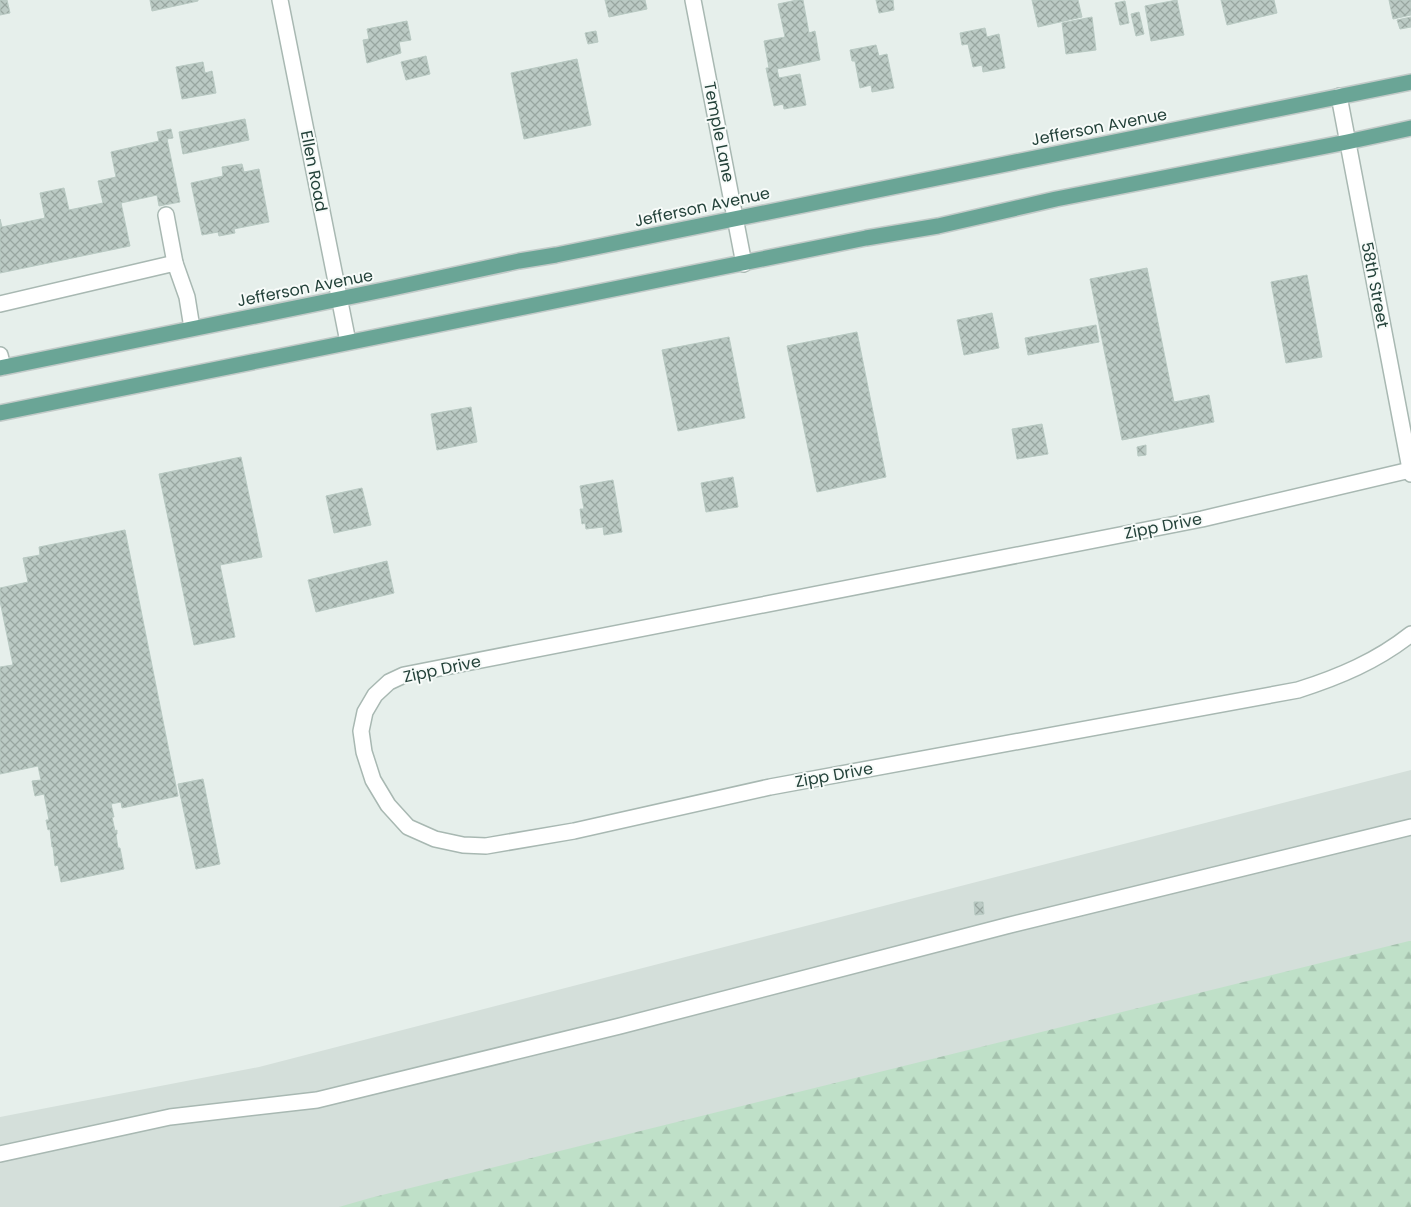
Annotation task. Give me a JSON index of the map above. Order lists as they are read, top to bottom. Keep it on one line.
{"streets":{"main road":["Jefferson Avenue"],"street":["Temple Lane","Ellen Road","58th Street","Zipp Drive"]},"crossings":[["Jefferson Avenue","Temple Lane"],["Jefferson Avenue","Ellen Road"],["Jefferson Avenue","58th Street"],["58th Street","Zipp Drive"]]}
